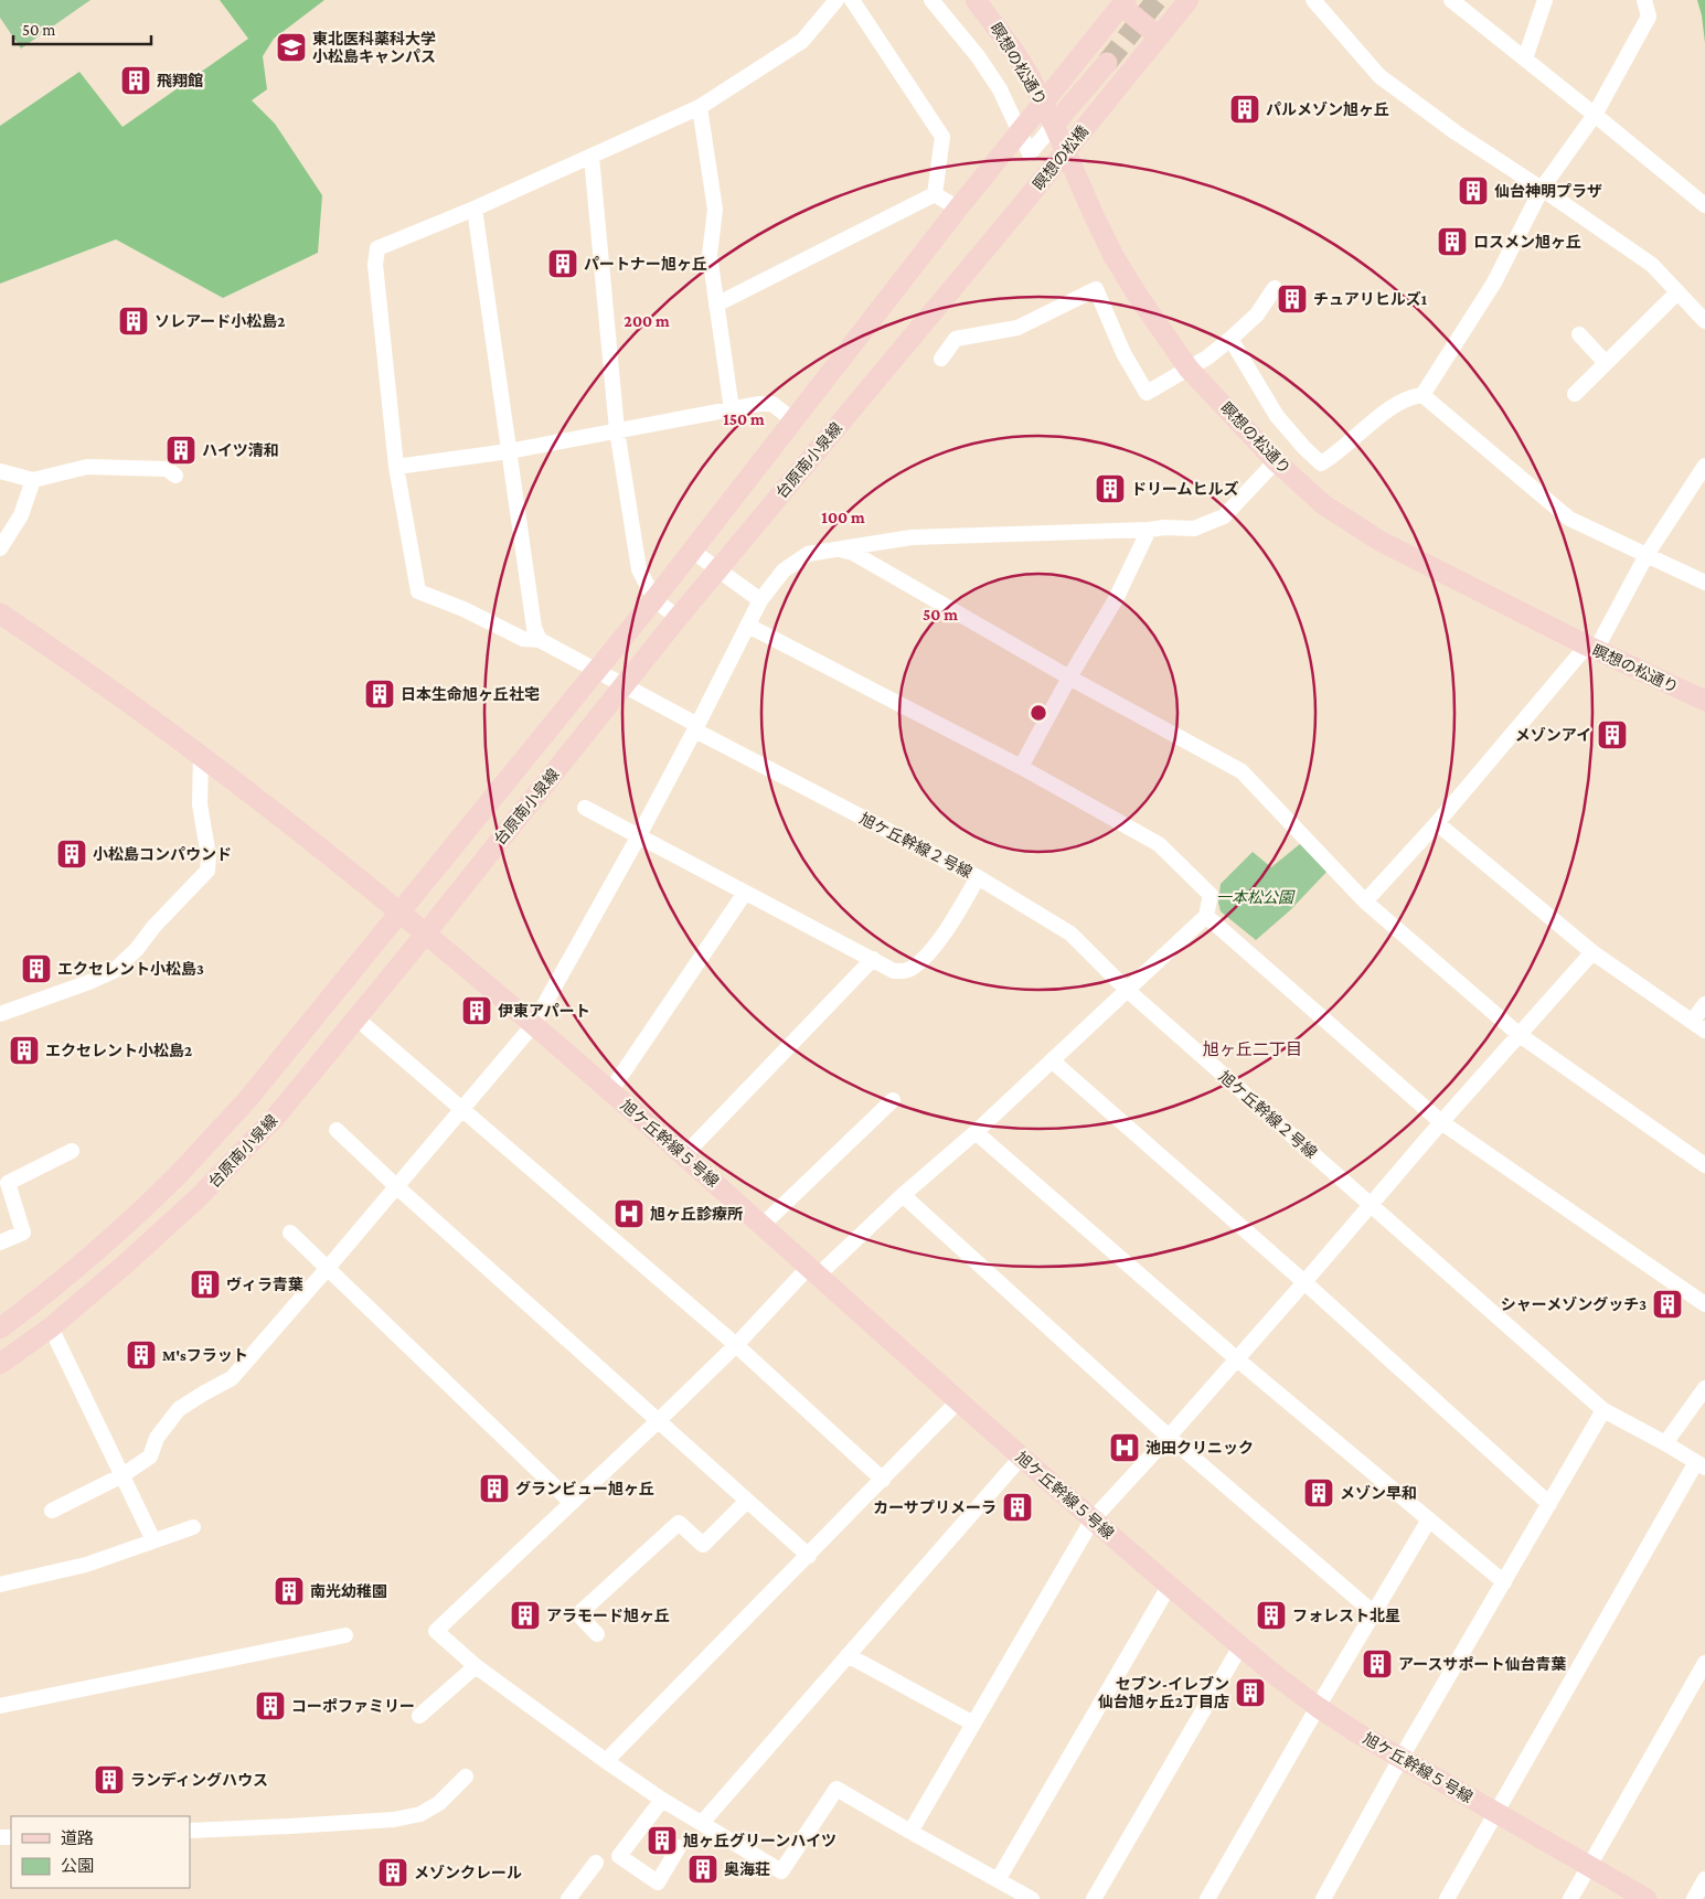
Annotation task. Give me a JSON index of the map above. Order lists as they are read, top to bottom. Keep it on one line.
{"streets":{"street":["瞑想の松通り","瞑想の松橋","台原南小泉線","旭ケ丘幹線２号線","旭ケ丘幹線５号線"]},"crossings":[["瞑想の松橋","台原南小泉線"],["台原南小泉線","旭ケ丘幹線５号線"]],"districts":["旭ヶ丘二丁目"],"parks":["一本松公園"],"places":{"school or university":["東北医科薬科大学 小松島キャンパス"],"building":["飛翔館","パルメゾン旭ヶ丘","仙台神明プラザ","ロスメン旭ヶ丘","パートナー旭ヶ丘","チュアリヒルズ1","ソレアード小松島2","ハイツ清和","ドリームヒルズ","日本生命旭ヶ丘社宅","メゾンアイ","小松島コンパウンド","エクセレント小松島3","伊東アパート","エクセレント小松島2","ヴィラ青葉","シャーメゾングッチ3","M'sフラット","グランビュー旭ヶ丘","メゾン早和","カーサプリメーラ","南光幼稚園","アラモード旭ヶ丘","フォレスト北星","アースサポート仙台青葉","セブン-イレブン 仙台旭ヶ丘2丁目店","コーポファミリー","ランディングハウス","旭ヶ丘グリーンハイツ","奥海荘","メゾンクレール"],"hospital":["旭ヶ丘診療所","池田クリニック"]},"legend":["道路","公園"],"scale_bar":"50 m","rings":["200 m","150 m","100 m","50 m"]}
